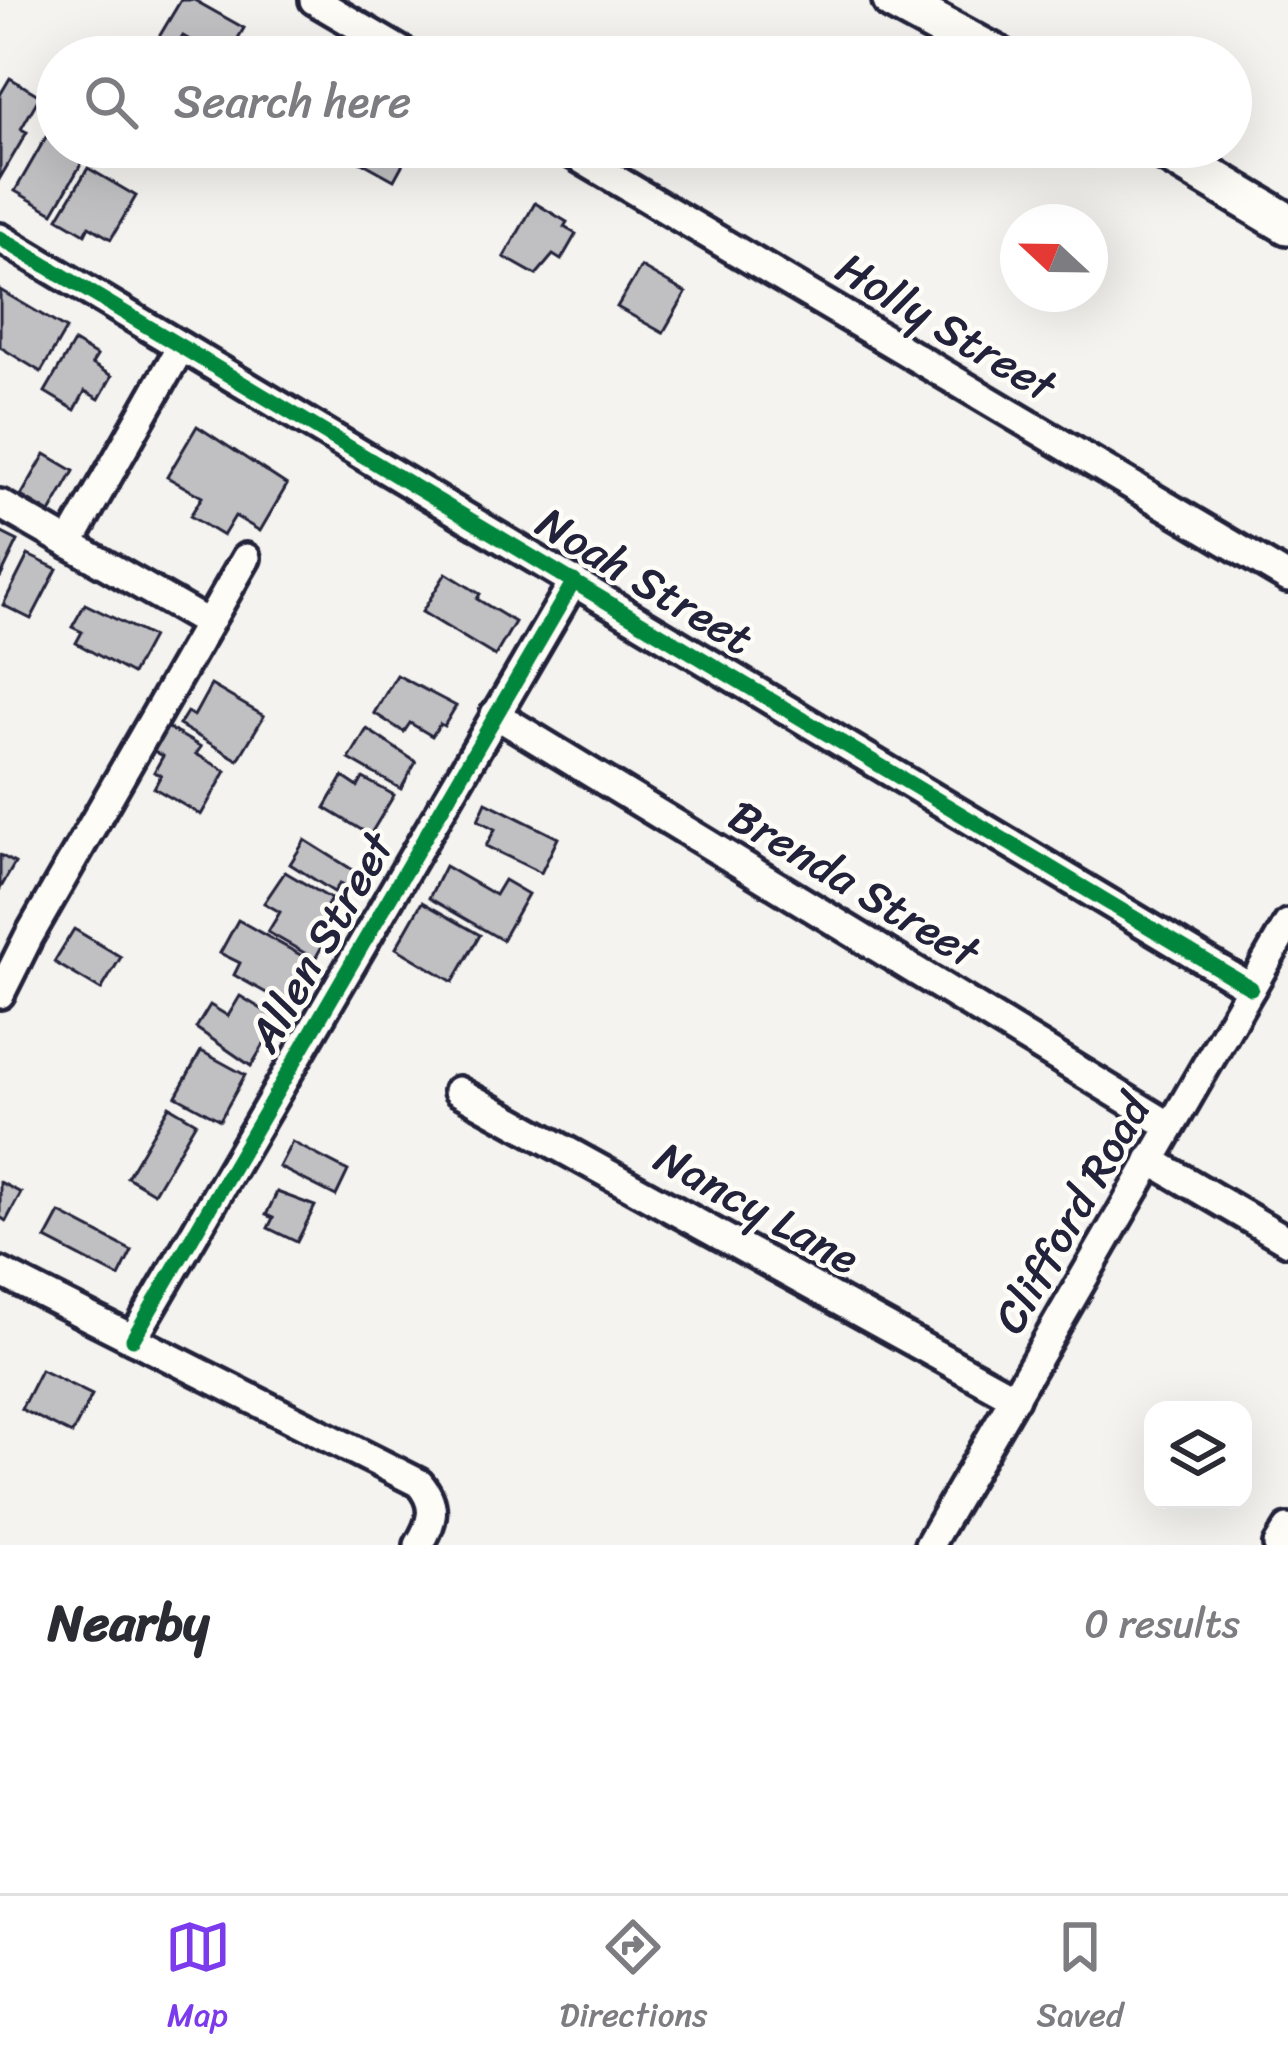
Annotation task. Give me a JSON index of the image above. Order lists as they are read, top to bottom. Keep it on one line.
{"streets":{"street":["Holly Street","Noah Street","Brenda Street","Allen Street","Nancy Lane","Clifford Road"]},"crossings":[["Noah Street","Allen Street"],["Noah Street","Clifford Road"],["Brenda Street","Allen Street"],["Brenda Street","Clifford Road"],["Nancy Lane","Clifford Road"]],"north":"left","page":{"search":"Search here","heading":["Nearby","0 results"],"nav":["Map","Directions","Saved"]}}
